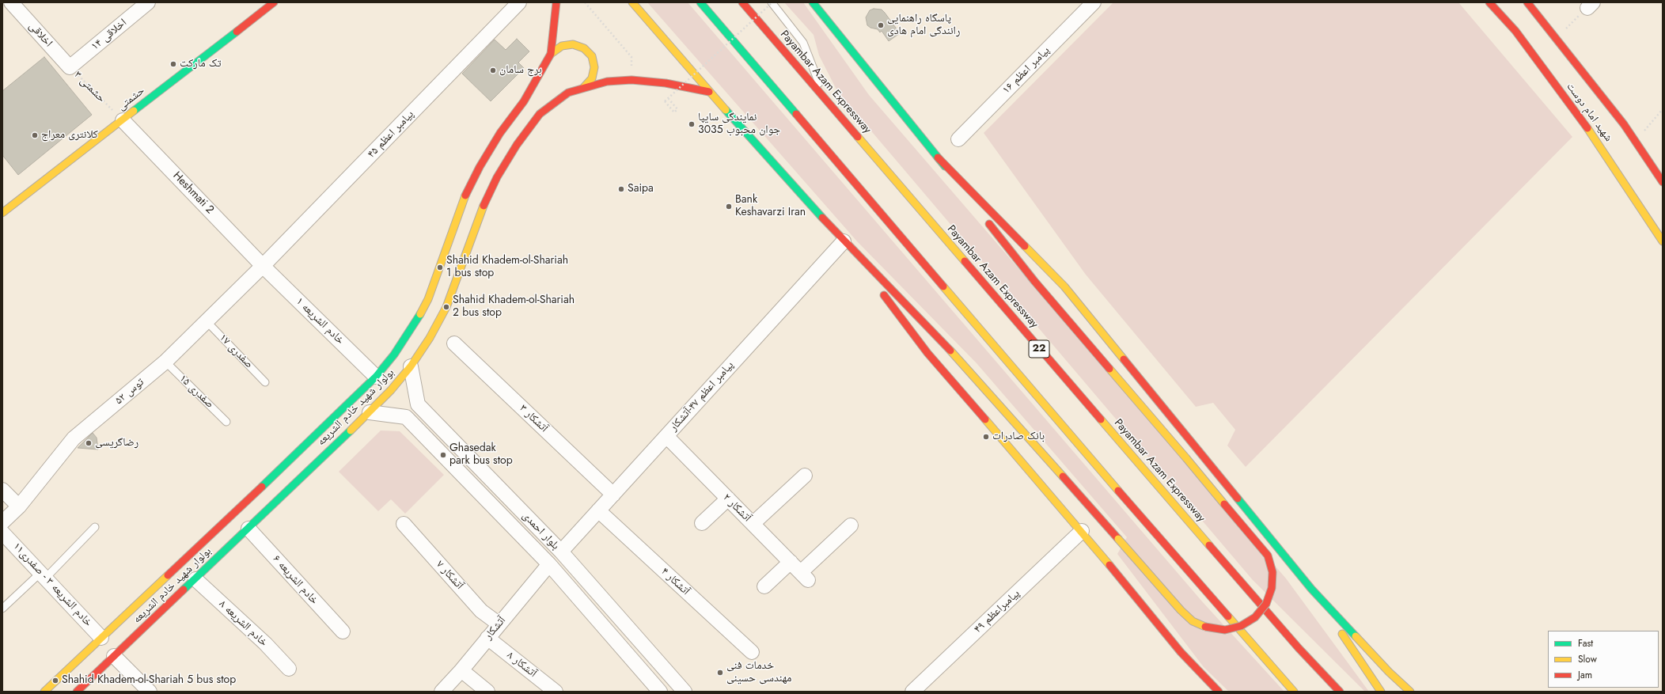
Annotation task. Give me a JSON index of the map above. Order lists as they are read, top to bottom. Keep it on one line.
{"streets":{"main road":["Payambar Azam Expressway","حشمتی","شهید امام دوست","22","بولوار شهید خادم الشریعه"],"street":["اخلاقی","اخلاقی ۱۴","پیامبر اعظم ۱۶","پیامبر اعظم ۴۵","Heshmati 2","خادم الشریعه ۱","توس ۵۲","پیامبر اعظم ۴۷-آتشکار","آتشکار ۳","آتشکار ۲","بلوار احمدی","آتشکار ۷","خادم الشریعه ۶","آتشکار ۴","خادم الشریعه ۳ - صفدری۱۱","پیامبراعظم ۴۹","خادم الشریعه ۸","آتشکار","آتشکار ۸"],"lane":["صفدری ۱۷","صفدری ۱۵"],"path":["حشمتی ۳"]},"crossings":[["اخلاقی","اخلاقی ۱۴"],["اخلاقی","حشمتی ۳"],["اخلاقی ۱۴","حشمتی ۳"],["حشمتی ۳","حشمتی"],["حشمتی ۳","Heshmati 2"],["حشمتی","Heshmati 2"],["پیامبر اعظم ۴۵","Heshmati 2"],["پیامبر اعظم ۴۵","خادم الشریعه ۱"],["پیامبر اعظم ۴۵","توس ۵۲"],["Heshmati 2","خادم الشریعه ۱"],["Heshmati 2","توس ۵۲"],["خادم الشریعه ۱","توس ۵۲"],["خادم الشریعه ۱","بولوار شهید خادم الشریعه"],["صفدری ۱۷","توس ۵۲"],["توس ۵۲","صفدری ۱۵"],["پیامبر اعظم ۴۷-آتشکار","آتشکار ۳"],["پیامبر اعظم ۴۷-آتشکار","آتشکار ۲"],["پیامبر اعظم ۴۷-آتشکار","بلوار احمدی"],["پیامبر اعظم ۴۷-آتشکار","آتشکار ۴"],["بولوار شهید خادم الشریعه","خادم الشریعه ۶"],["بولوار شهید خادم الشریعه","خادم الشریعه ۳ - صفدری۱۱"],["بولوار شهید خادم الشریعه","خادم الشریعه ۸"],["بلوار احمدی","آتشکار"],["آتشکار ۷","آتشکار"],["آتشکار","آتشکار ۸"]],"places":["پاسگاه راهنمایی رانندگی امام هادی","تک مارکت","برج سامان","نمایندگی سایپا جوان محبوب 3035","کلانتری معراج","Saipa","Bank Keshavarzi Iran","Shahid Khadem-ol-Shariah 1 bus stop","Shahid Khadem-ol-Shariah 2 bus stop","بانک صادرات","رضاگریسی","Ghasedak park bus stop","خدمات فنی مهندسی حسینی","Shahid Khadem-ol-Shariah 5 bus stop"],"legend":["Fast","Slow","Jam"]}
